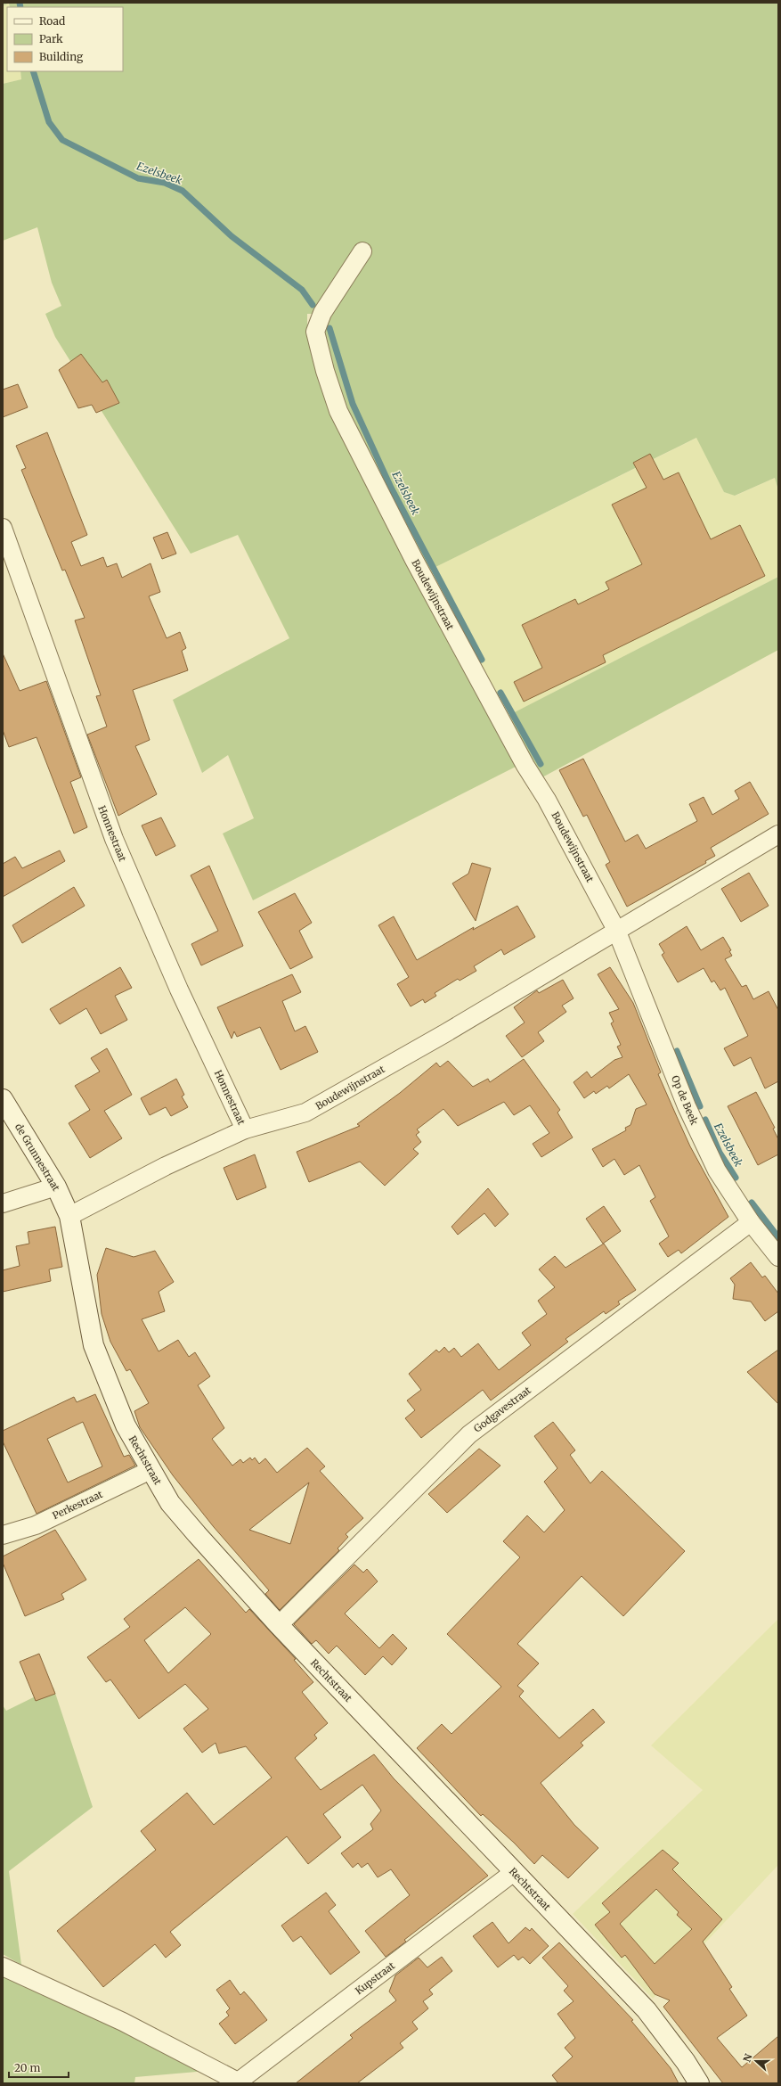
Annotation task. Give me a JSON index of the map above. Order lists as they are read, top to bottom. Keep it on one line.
{"streets":{"street":["Boudewijnstraat","Honnestraat","Op de Beek","de Grunnestraat","Godgavestraat","Rechtstraat","Perkestraat","Kupstraat"]},"crossings":[["Boudewijnstraat","Honnestraat"],["Boudewijnstraat","Op de Beek"],["Boudewijnstraat","de Grunnestraat"],["Boudewijnstraat","Rechtstraat"],["Op de Beek","Godgavestraat"],["de Grunnestraat","Rechtstraat"],["Godgavestraat","Rechtstraat"],["Rechtstraat","Perkestraat"],["Rechtstraat","Kupstraat"]],"water":["Ezelsbeek"],"legend":["Road","Park","Building"],"scale_bar":"20 m","north":"left"}
